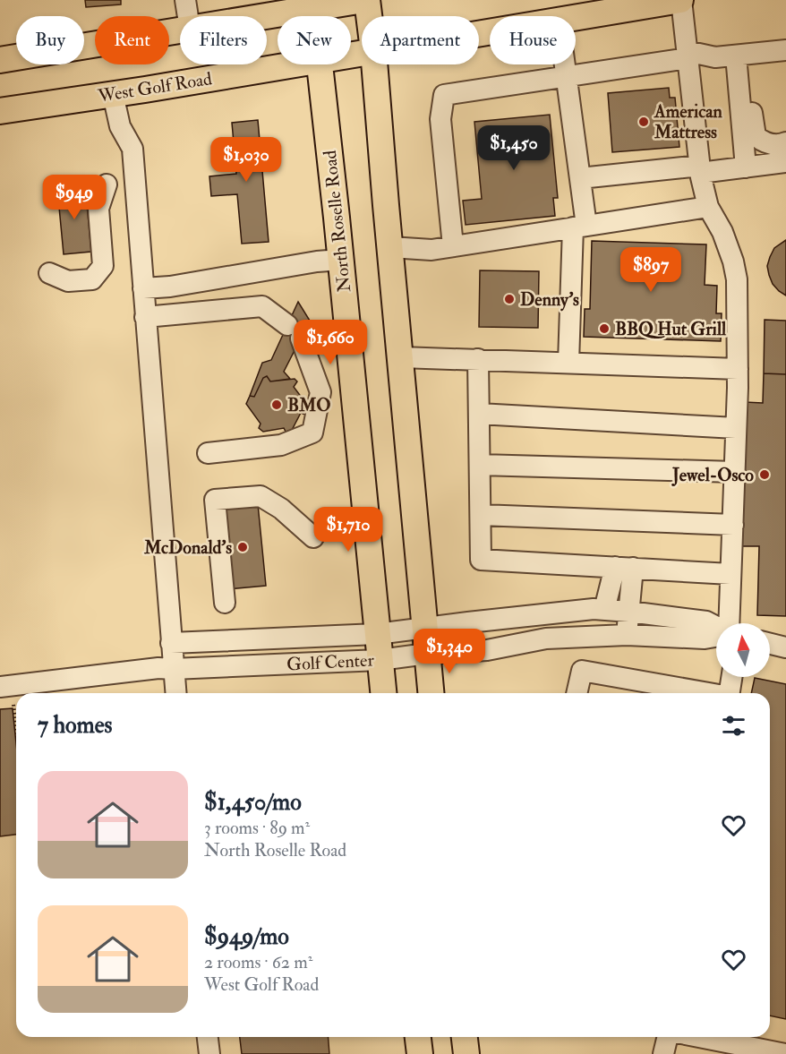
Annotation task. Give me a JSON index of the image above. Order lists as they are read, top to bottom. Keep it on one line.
{"streets":{"main road":["West Golf Road","North Roselle Road"],"lane":["Golf Center"]},"crossings":[["North Roselle Road","Golf Center"]],"places":["American Mattress","Denny's","BBQ Hut Grill","BMO","Jewel-Osco","McDonald's"],"north":"top","page":{"chip":["Buy","Rent","Filters","New","Apartment","House"],"price":["$1,450","$1,030","$949","$897","$1,660","$1,710","$1,340"],"heading":"7 homes","list":[{"name":"$1,450/mo","note":"3 rooms · 89 m² · North Roselle Road"},{"name":"$949/mo","note":"2 rooms · 62 m² · West Golf Road"}]}}
